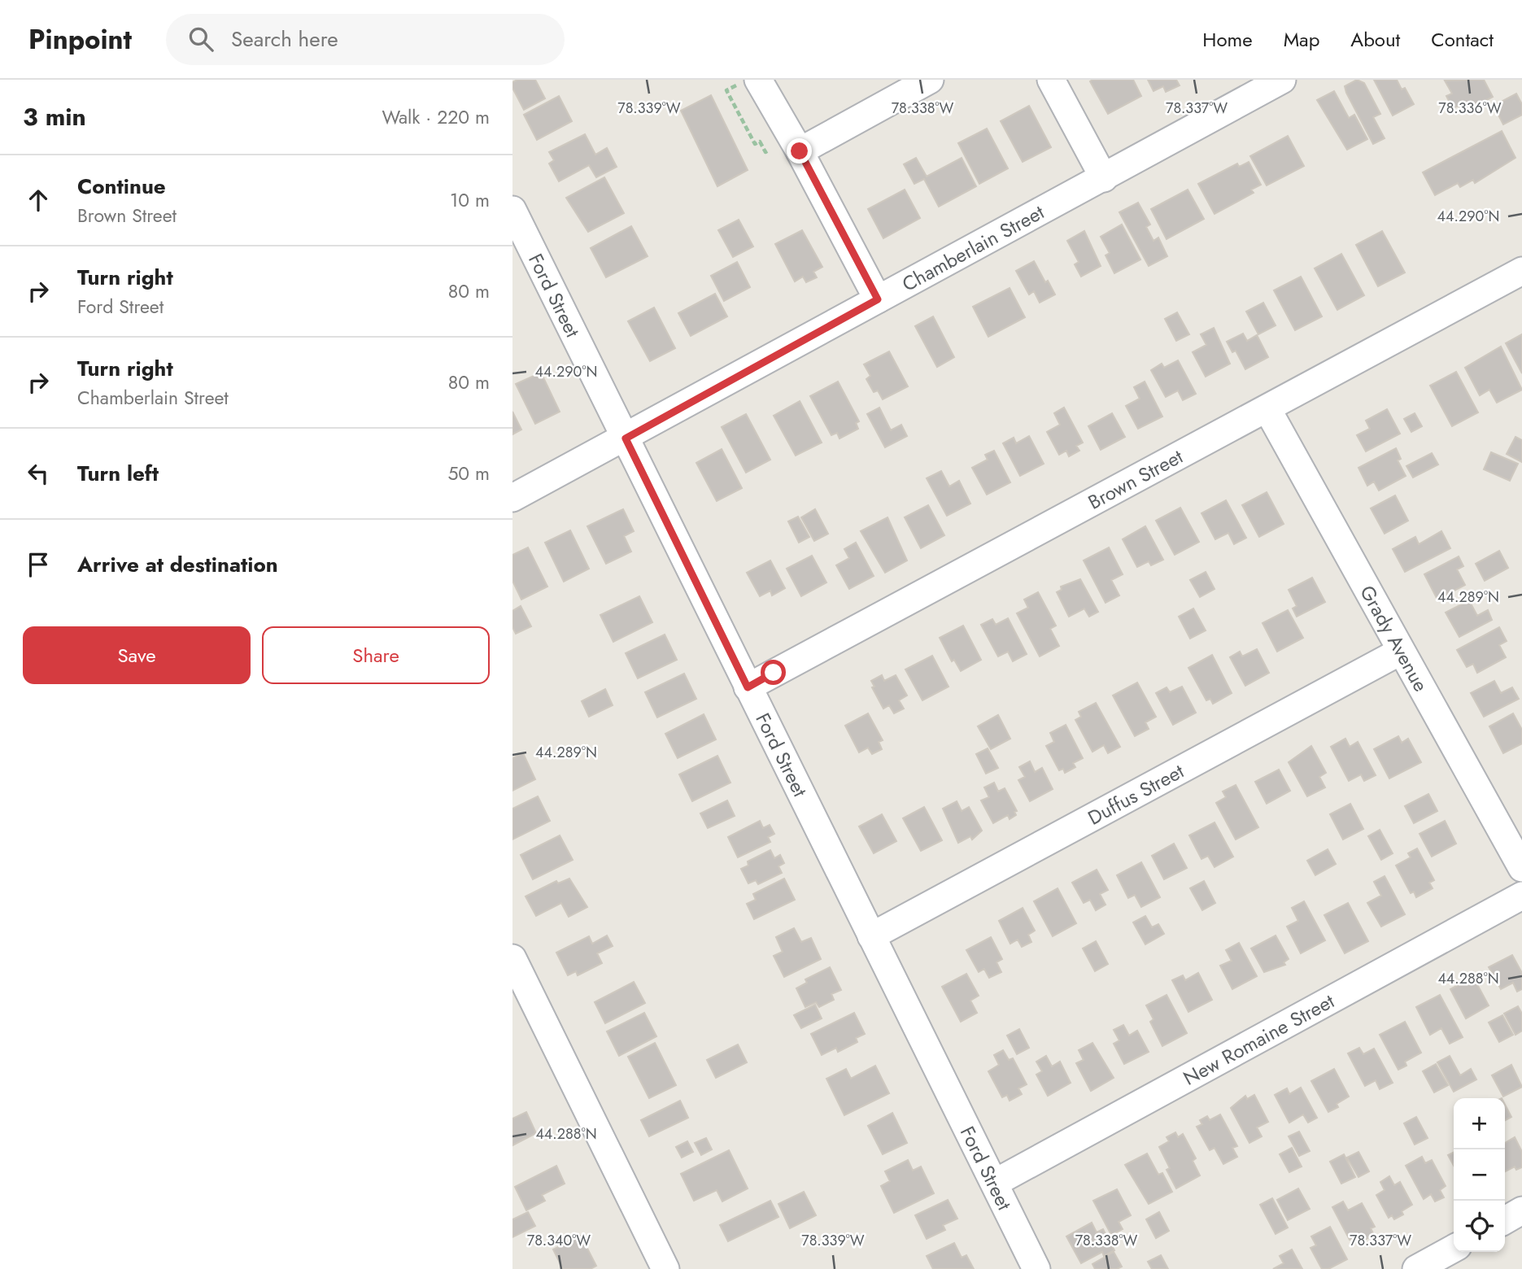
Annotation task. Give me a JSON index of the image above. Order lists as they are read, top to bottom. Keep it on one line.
{"streets":{"street":["Chamberlain Street","Ford Street","Brown Street","Grady Avenue","Duffus Street","New Romaine Street"]},"crossings":[["Chamberlain Street","Ford Street"],["Ford Street","Brown Street"],["Ford Street","Duffus Street"],["Ford Street","New Romaine Street"],["Brown Street","Grady Avenue"],["Grady Avenue","Duffus Street"]],"page":{"header":"Pinpoint","search":"Search here","nav":["Home","Map","About","Contact"],"heading":["3 min","Walk · 220 m"],"list":[["Continue","Brown Street","10 m"],["Turn right","Ford Street","80 m"],["Turn right","Chamberlain Street","80 m"],["Turn left","50 m"],"Arrive at destination"],"buttons":["Save","Share"],"map_buttons":["+","−"]},"coordinates":["78.336°W","78.339°W","78.338°W","78.337°W","44.290°N","44.289°N","44.288°N","78.340°W"]}
